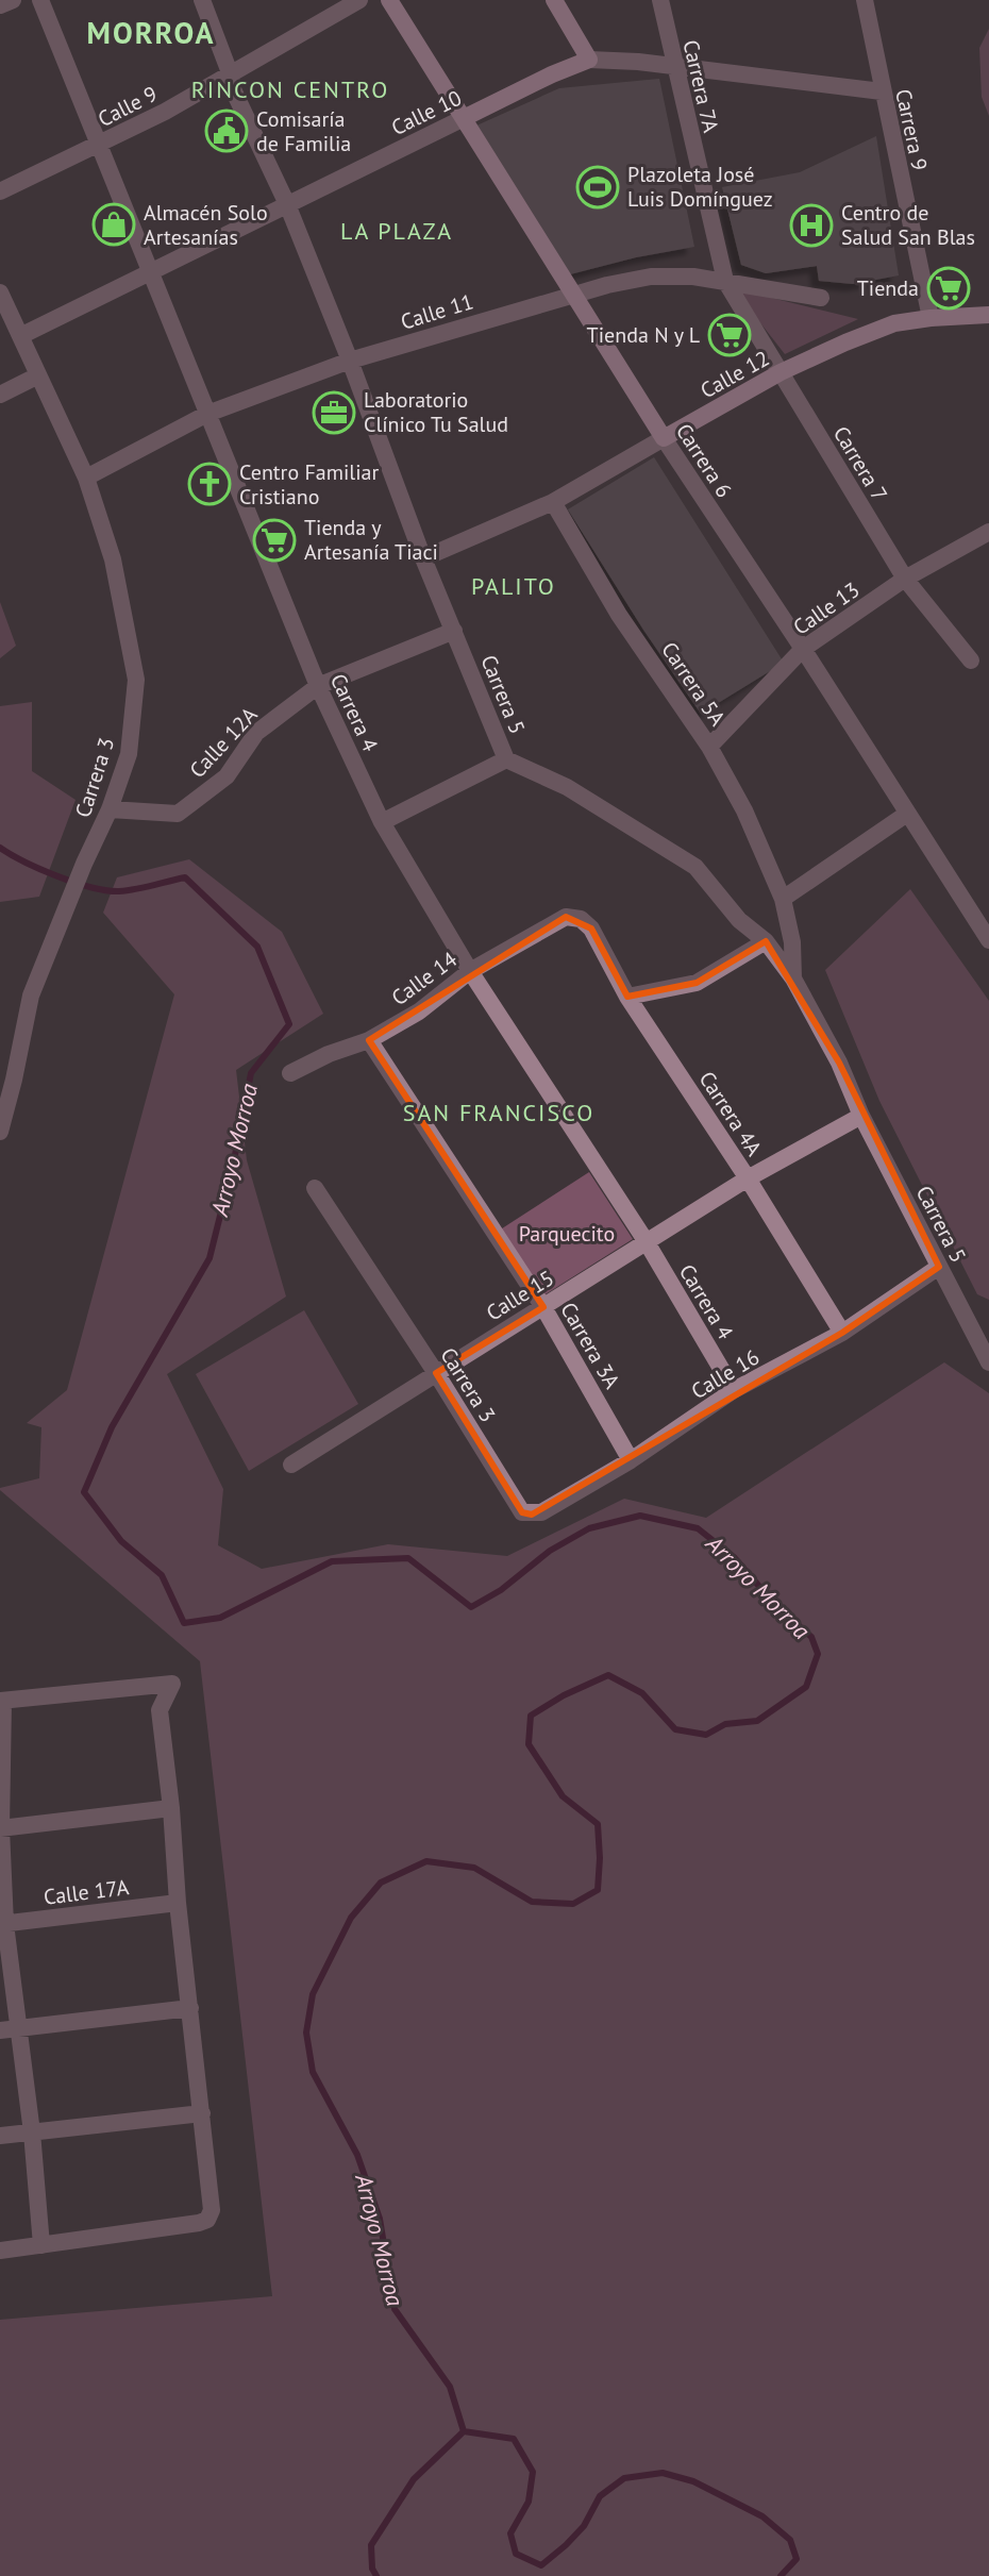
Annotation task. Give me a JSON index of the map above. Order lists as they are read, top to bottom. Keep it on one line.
{"streets":{"street":["Carrera 7A","Calle 9","Calle 10","Carrera 9","Calle 11","Calle 12","Carrera 6","Carrera 7","Calle 13","Carrera 5A","Carrera 5","Carrera 4","Calle 12A","Carrera 3","Calle 14","Carrera 4A","Calle 15","Carrera 3A","Calle 16","Calle 17A"]},"crossings":[["Carrera 7A","Calle 10"],["Carrera 7A","Calle 11"],["Carrera 7A","Carrera 7"],["Calle 9","Carrera 5"],["Calle 9","Carrera 4"],["Calle 10","Carrera 9"],["Calle 10","Carrera 6"],["Calle 10","Carrera 5"],["Calle 10","Carrera 4"],["Calle 10","Carrera 3"],["Carrera 9","Calle 12"],["Calle 11","Carrera 6"],["Calle 11","Carrera 7"],["Calle 11","Carrera 5"],["Calle 11","Carrera 4"],["Calle 11","Carrera 3"],["Calle 12","Carrera 6"],["Calle 12","Carrera 7"],["Calle 12","Carrera 5A"],["Calle 12","Carrera 5"],["Carrera 6","Calle 13"],["Carrera 7","Calle 13"],["Calle 13","Carrera 5A"],["Carrera 5A","Carrera 5"],["Carrera 5","Calle 12A"],["Carrera 5","Calle 15"],["Carrera 5","Calle 16"],["Carrera 4","Calle 12A"],["Carrera 4","Calle 14"],["Carrera 4","Calle 15"],["Carrera 4","Calle 16"],["Calle 12A","Carrera 3"],["Carrera 3","Calle 15"],["Carrera 3","Calle 16"],["Calle 14","Carrera 4A"],["Calle 14","Carrera 3A"],["Carrera 4A","Calle 15"],["Carrera 4A","Calle 16"],["Calle 15","Carrera 3A"],["Carrera 3A","Calle 16"]],"districts":["MORROA","RINCON CENTRO","LA PLAZA","PALITO","SAN FRANCISCO"],"water":["Arroyo Morroa"],"parks":["Parquecito"],"places":{"public building":["Comisaría de Familia"],"sports":["Plazoleta José Luis Domínguez"],"shop":["Almacén Solo Artesanías"],"hospital":["Centro de Salud San Blas"],"supermarket":["Tienda","Tienda N y L","Tienda y Artesanía Tiaci"],"office":["Laboratorio Clínico Tu Salud"],"church":["Centro Familiar Cristiano"]}}
